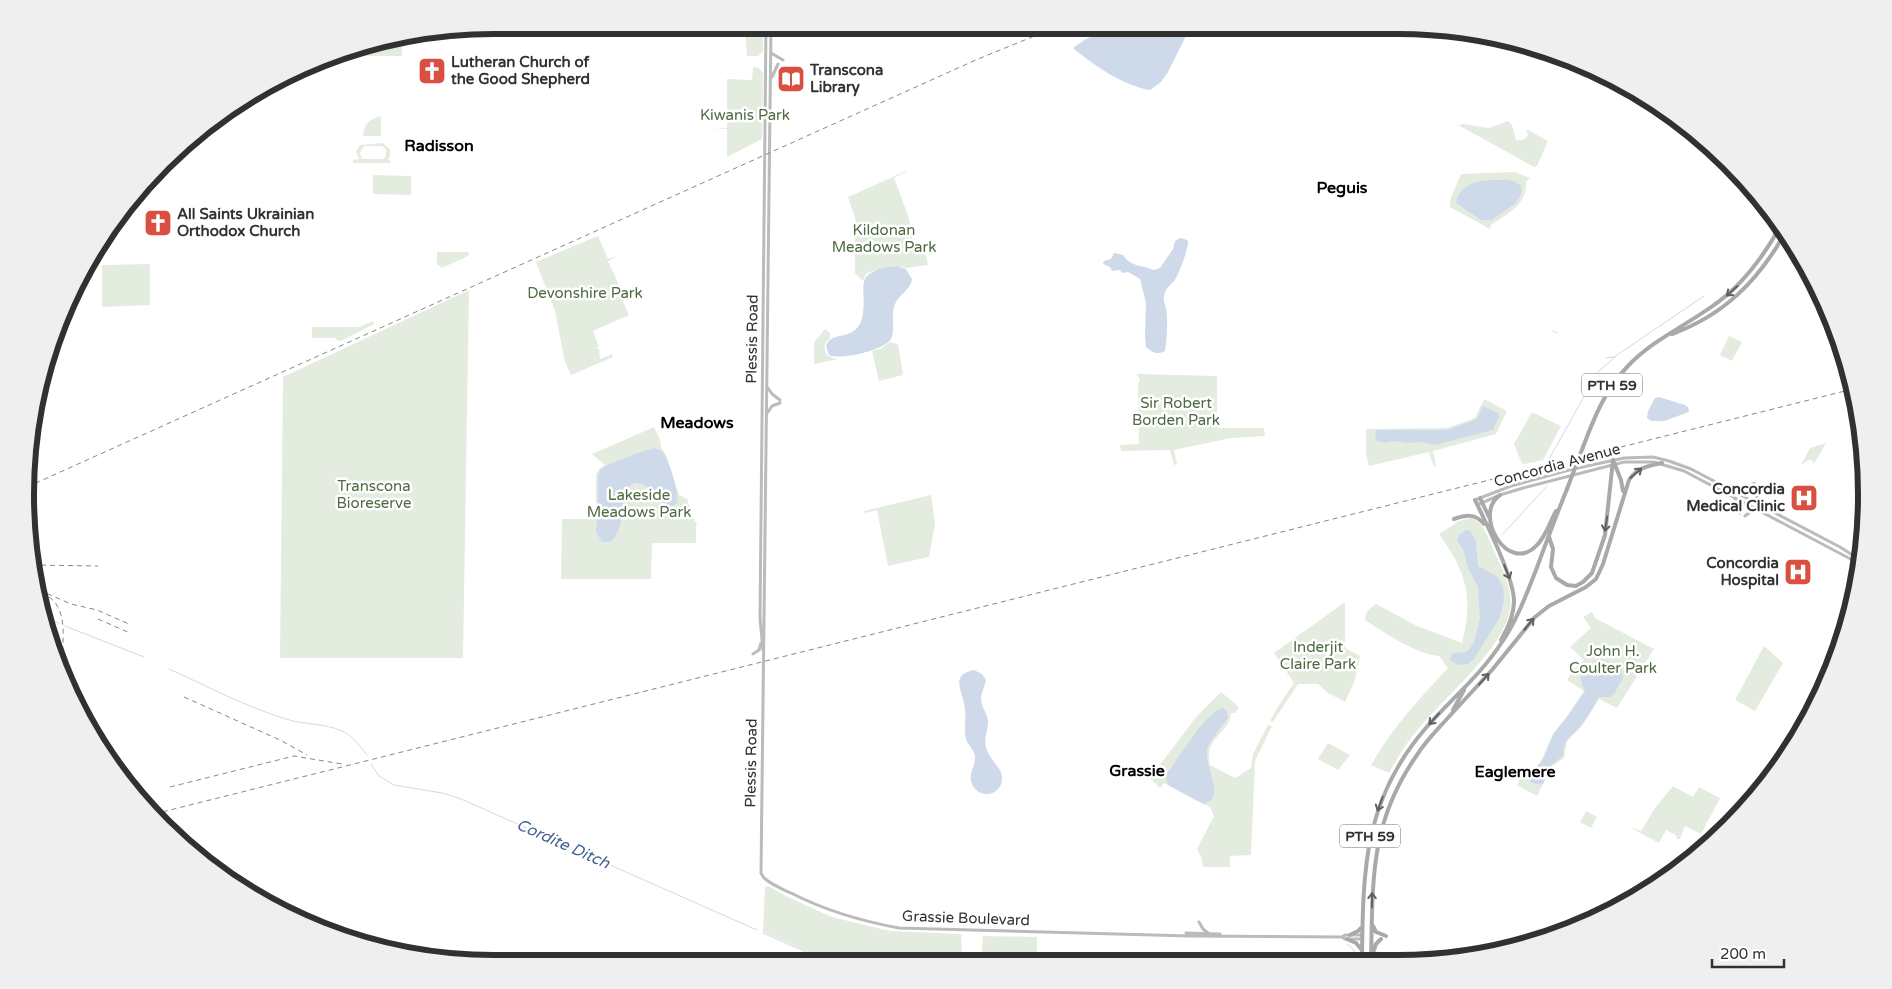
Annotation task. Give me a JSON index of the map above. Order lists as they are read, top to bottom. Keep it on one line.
{"streets":{"main road":["Plessis Road","PTH 59","Concordia Avenue","Grassie Boulevard"]},"crossings":[["Plessis Road","Grassie Boulevard"],["PTH 59","Grassie Boulevard"]],"districts":["Radisson","Peguis","Meadows","Grassie","Eaglemere"],"water":["Cordite Ditch"],"parks":["Kiwanis Park","Kildonan Meadows Park","Devonshire Park","Sir Robert Borden Park","Transcona Bioreserve","Lakeside Meadows Park","Inderjit Claire Park","John H. Coulter Park"],"places":{"church":["Lutheran Church of the Good Shepherd","All Saints Ukrainian Orthodox Church"],"library":["Transcona Library"],"hospital":["Concordia Medical Clinic","Concordia Hospital"]},"scale_bar":"200 m"}
